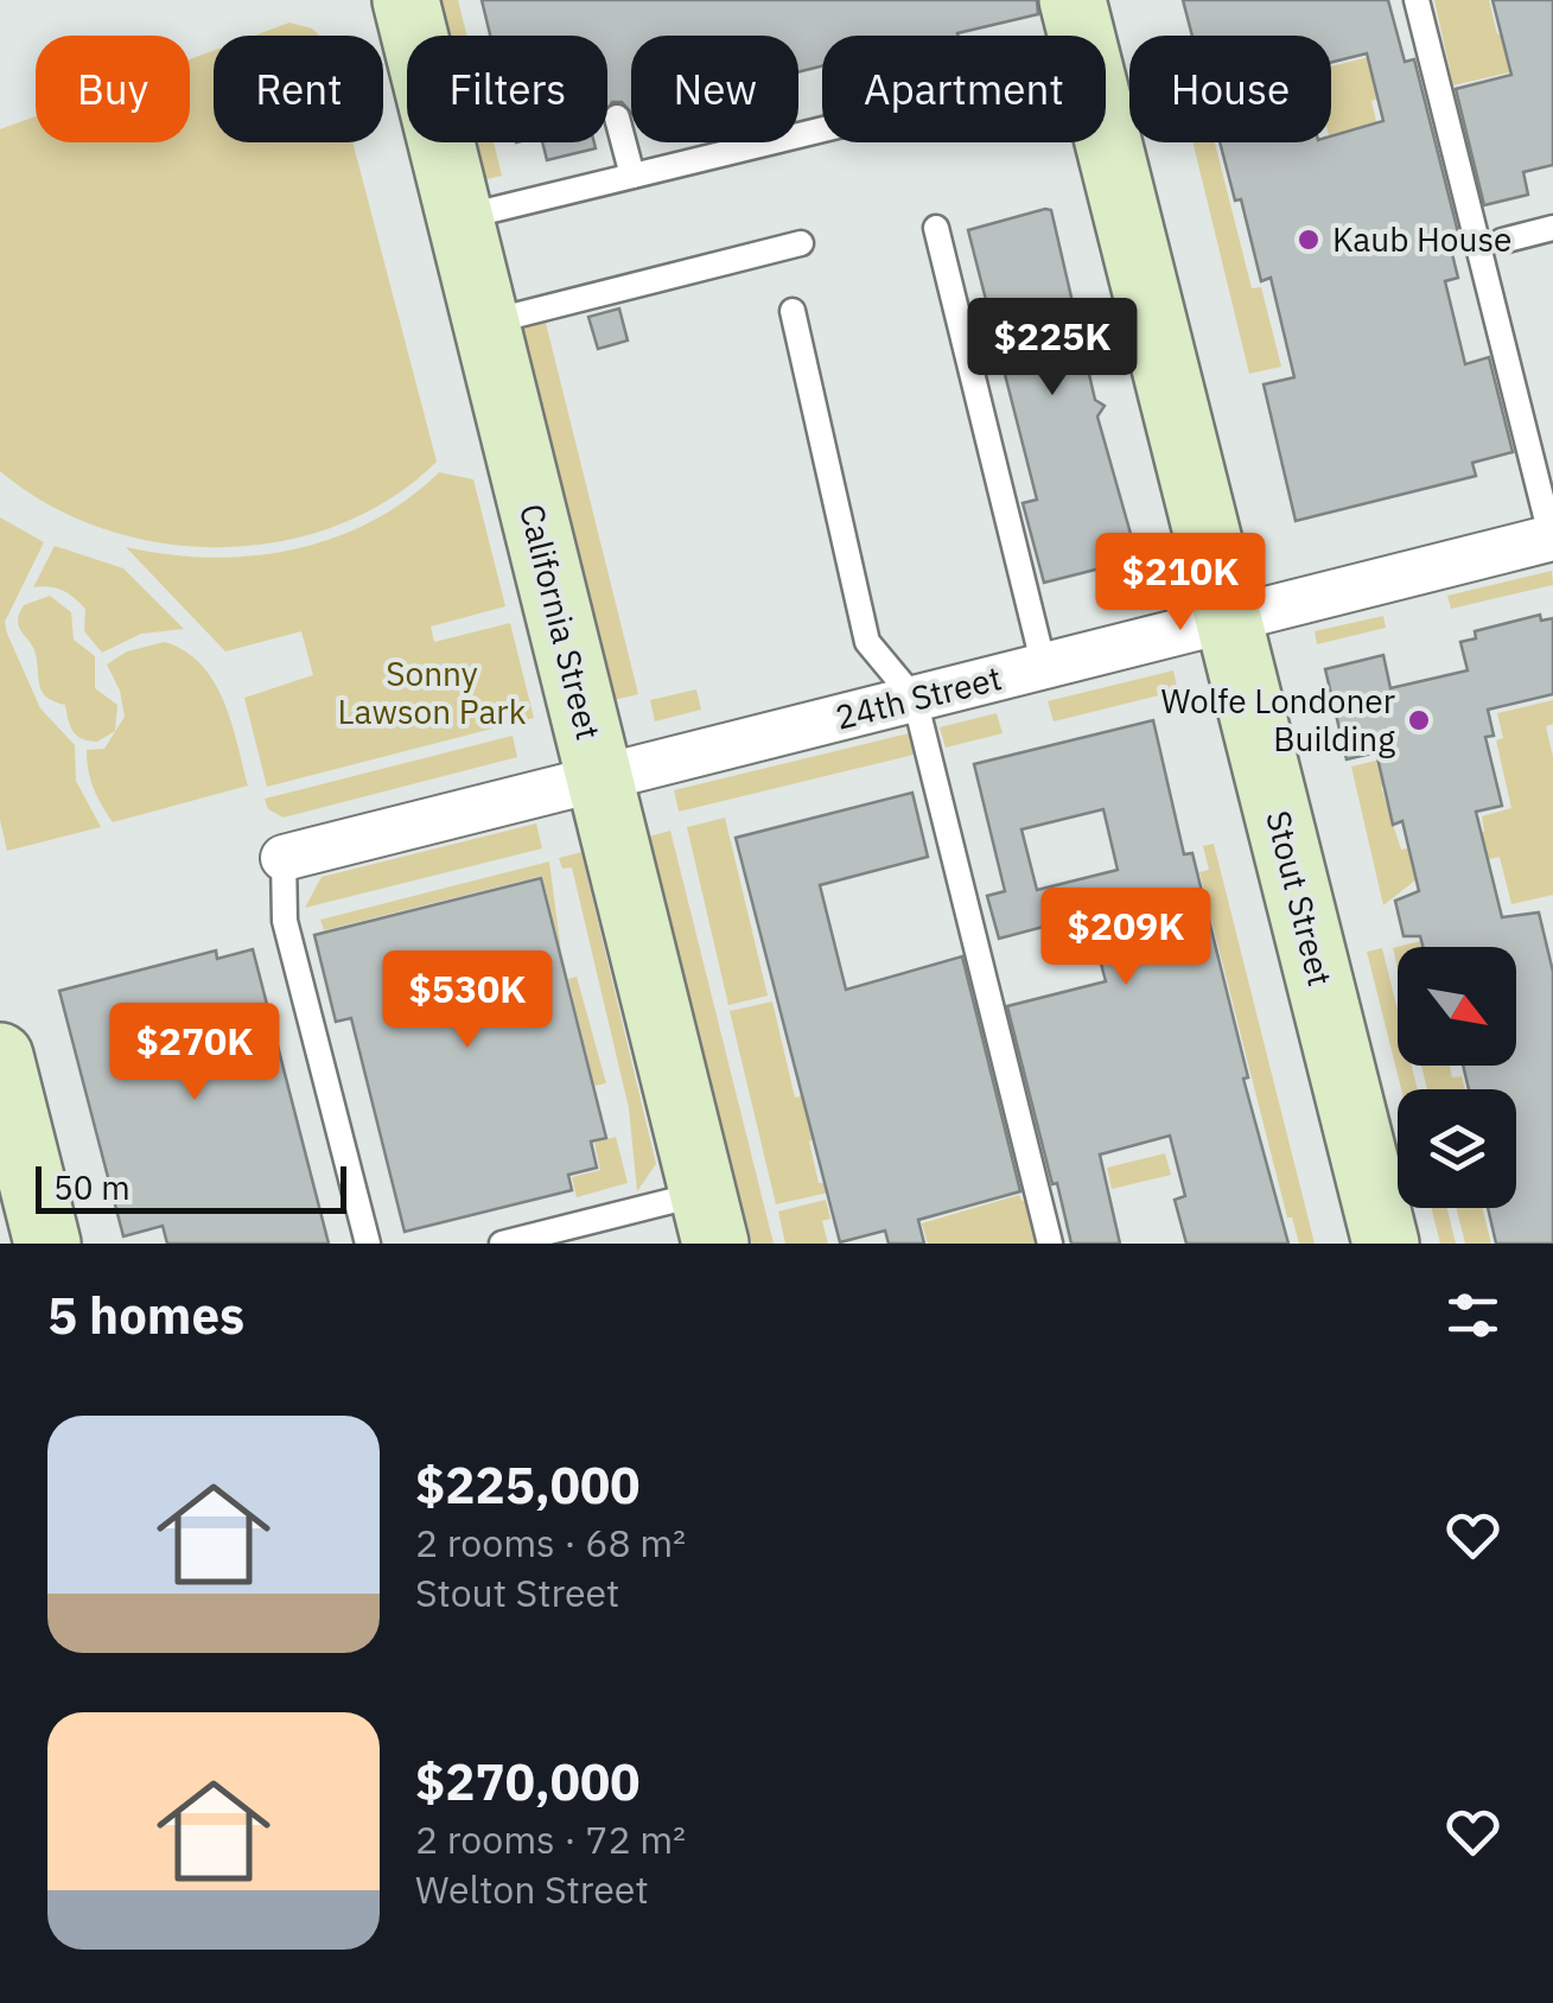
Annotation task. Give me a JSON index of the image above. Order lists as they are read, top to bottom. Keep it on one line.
{"streets":{"street":["California Street","24th Street","Stout Street"]},"crossings":[["California Street","24th Street"],["24th Street","Stout Street"]],"parks":["Sonny Lawson Park"],"places":["Kaub House","Wolfe Londoner Building"],"scale_bar":"50 m","north":"bottom right","page":{"chip":["Buy","Rent","Filters","New","Apartment","House"],"price":["$225K","$210K","$209K","$530K","$270K"],"scale":"50 m","heading":"5 homes","list":[{"name":"$225,000","note":"2 rooms · 68 m² · Stout Street"},{"name":"$270,000","note":"2 rooms · 72 m² · Welton Street"}]}}
